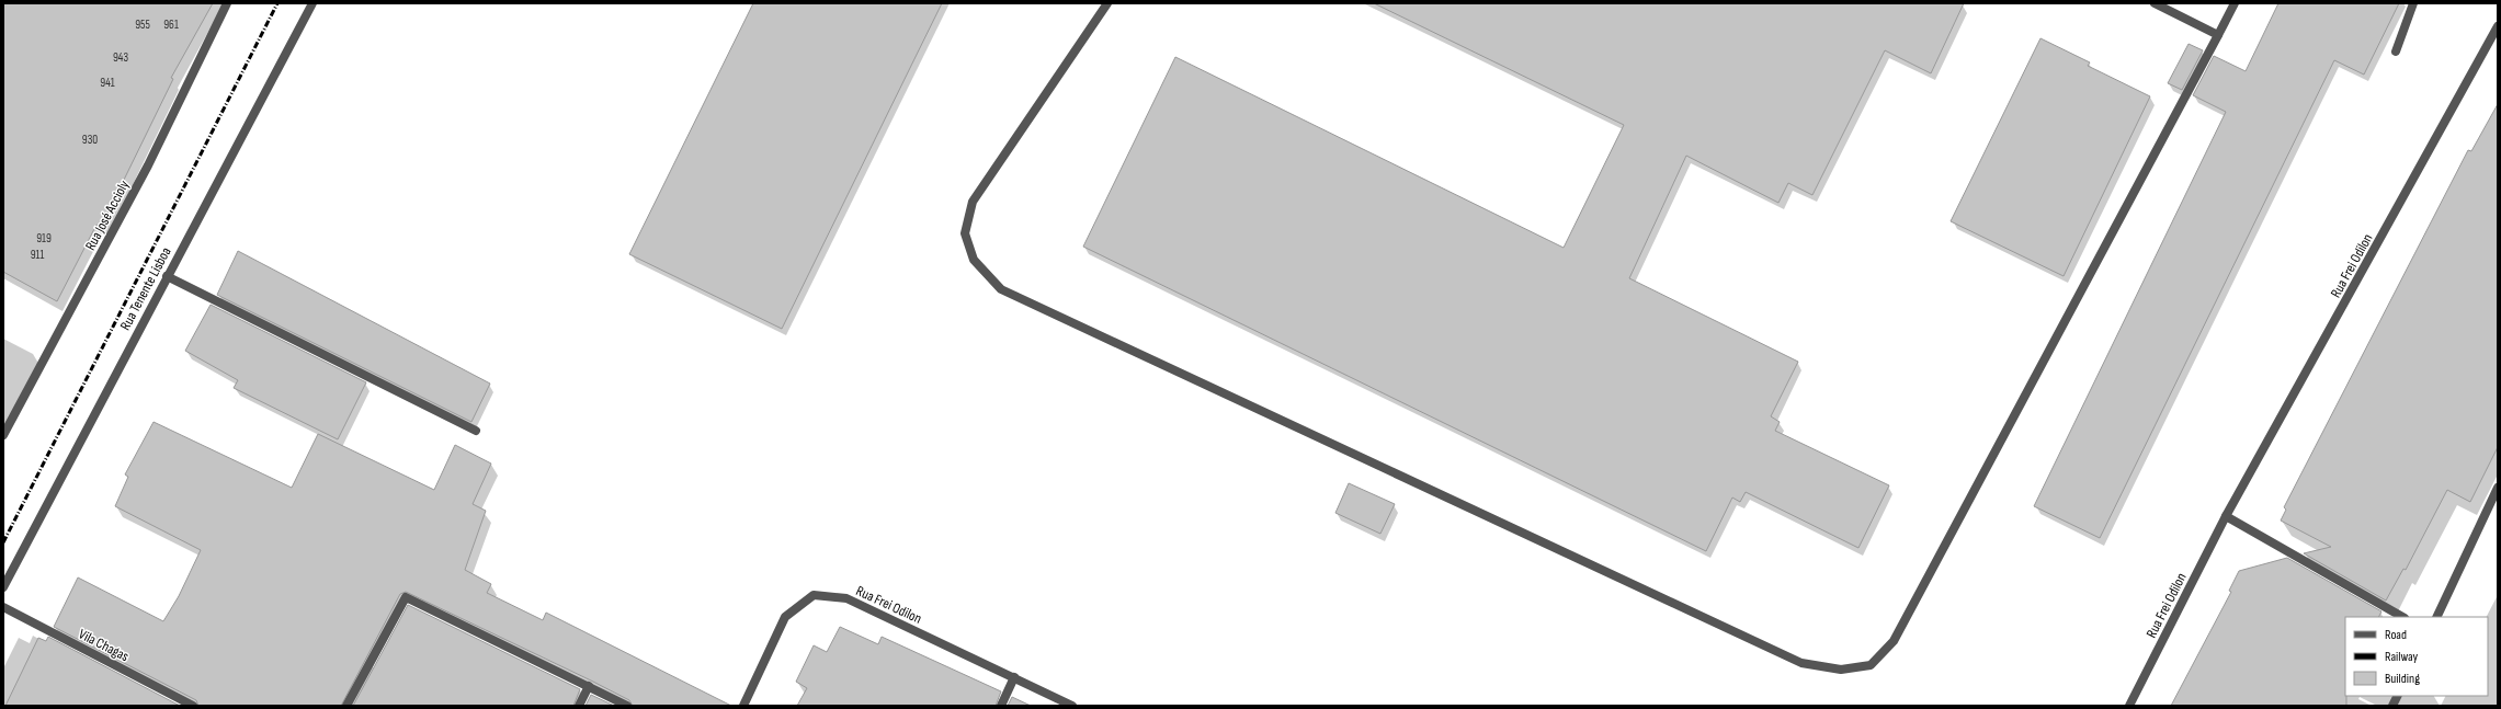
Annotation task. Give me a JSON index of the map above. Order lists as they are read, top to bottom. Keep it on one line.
{"streets":{"street":["Rua José Accioly","Rua Frei Odilon","Rua Tenente Lisboa","Vila Chagas"]},"house_numbers":["955","961","943","941","930","919","911"],"legend":["Road","Railway","Building"]}
